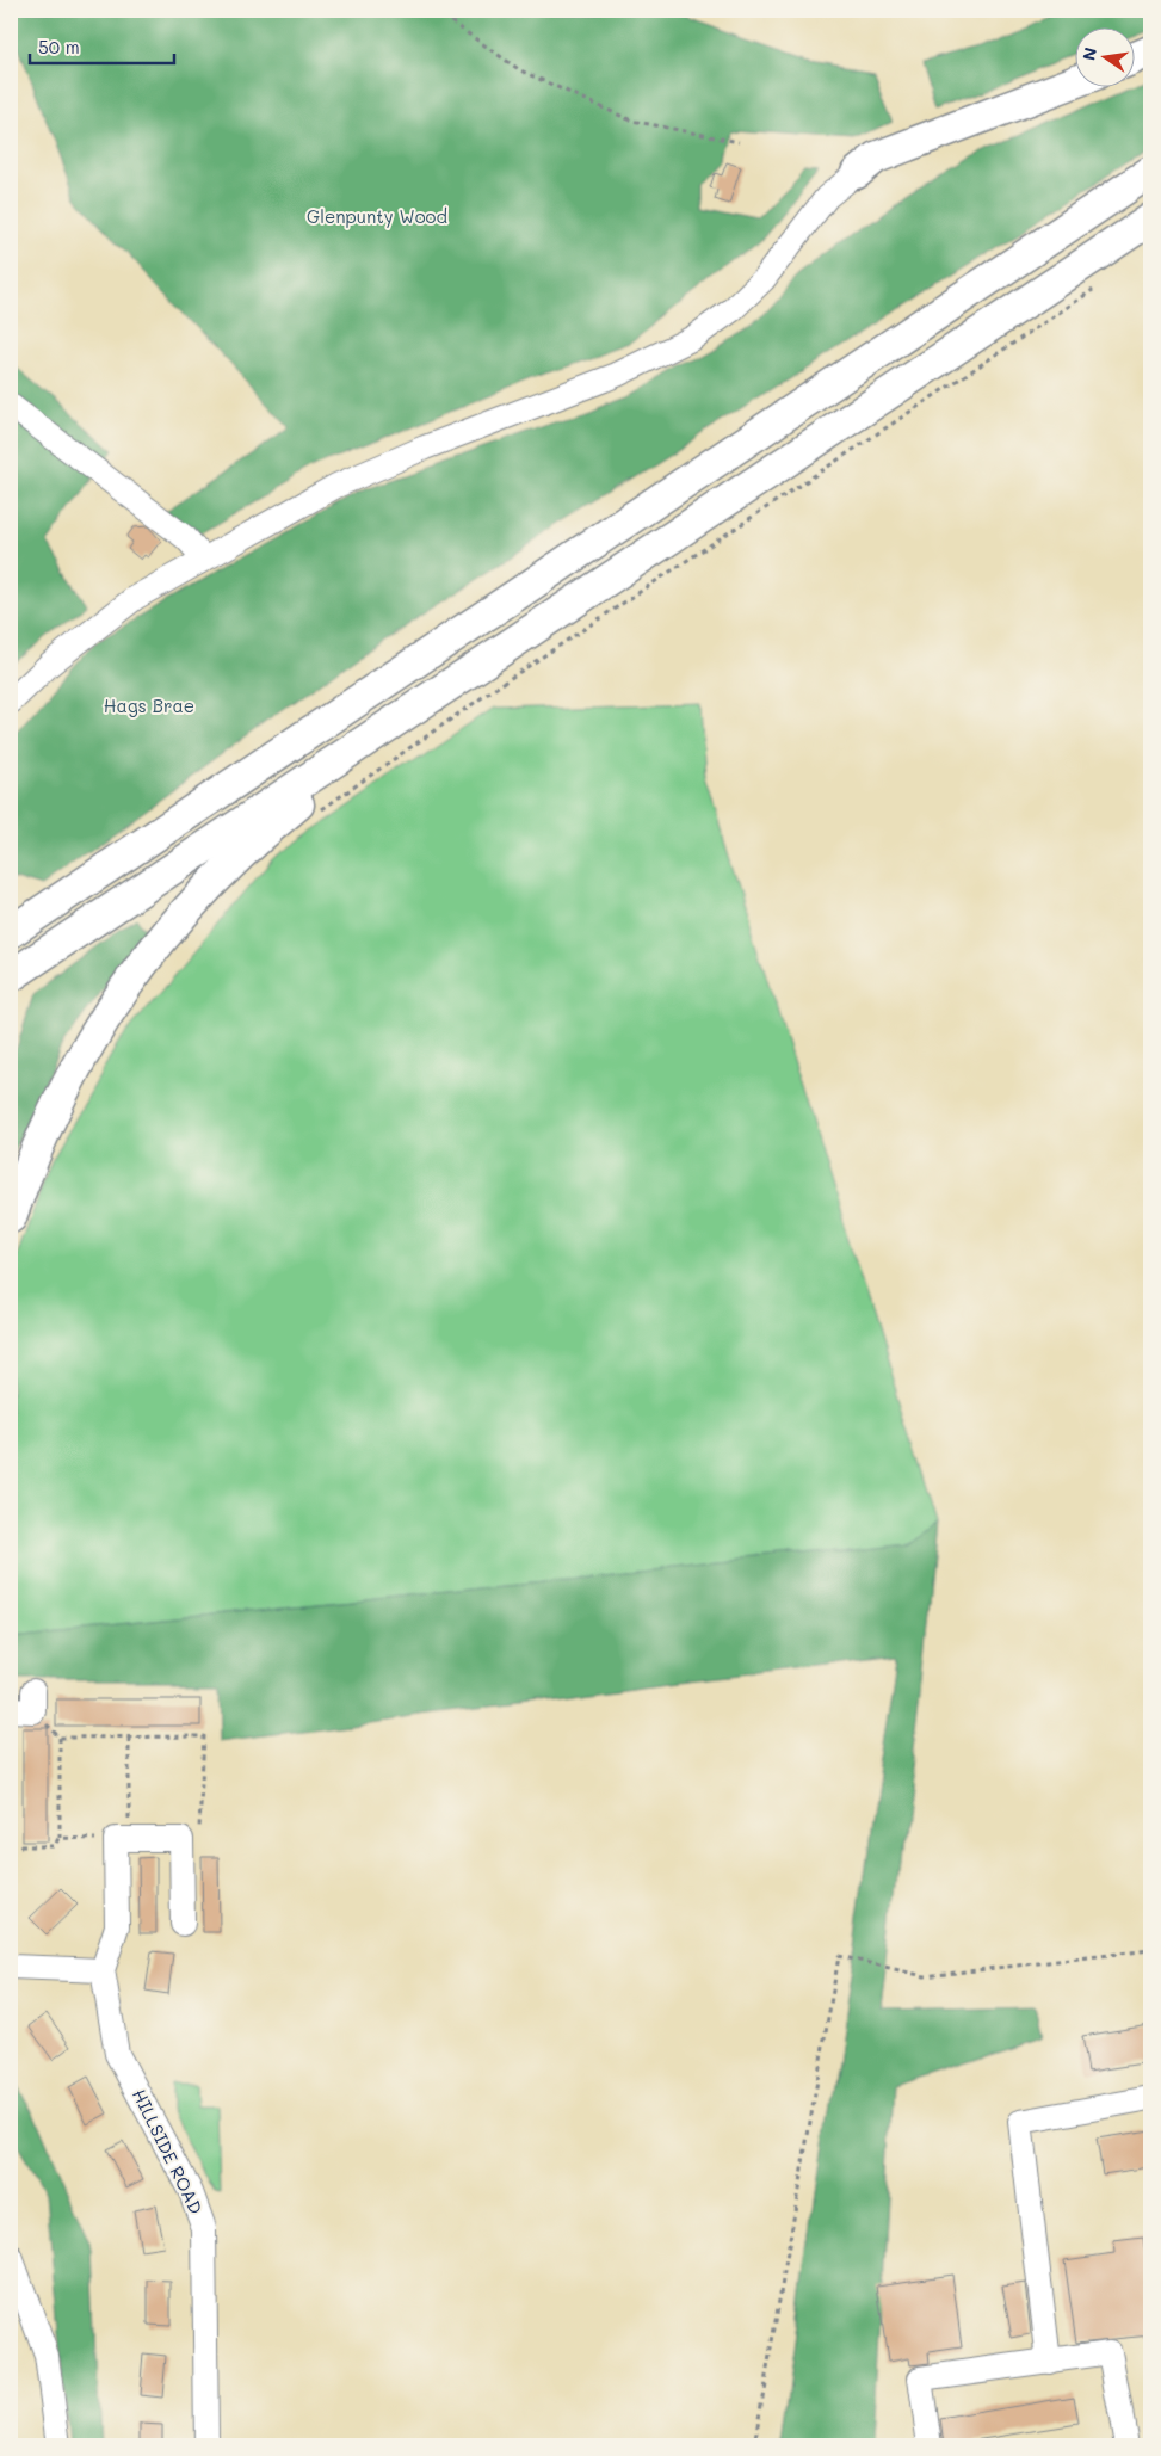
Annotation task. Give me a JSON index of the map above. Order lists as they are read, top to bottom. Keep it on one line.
{"streets":{"street":["HILLSIDE ROAD"]},"parks":["Glenpunty Wood","Hags Brae"],"scale_bar":"50 m","north":"left"}
